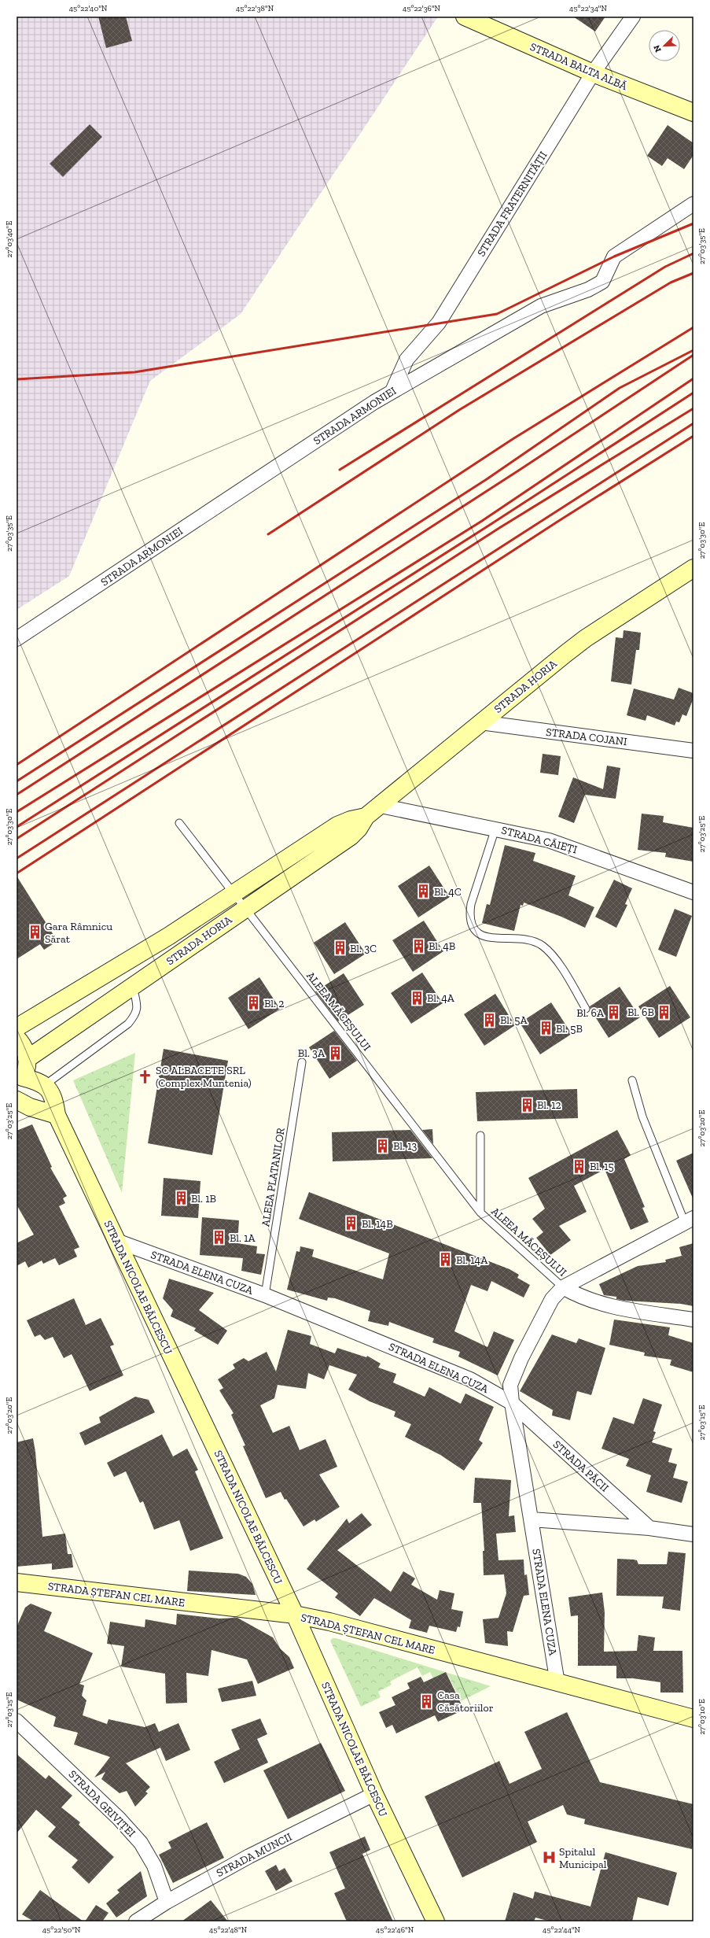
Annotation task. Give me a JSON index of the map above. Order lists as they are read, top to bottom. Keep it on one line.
{"streets":{"street":["STRADA BALTA ALBĂ","STRADA FRATERNITĂȚII","STRADA ARMONIEI","STRADA HORIA","STRADA COJANI","STRADA CĂIEȚI","STRADA ELENA CUZA","STRADA NICOLAE BĂLCESCU","STRADA PĂCII","STRADA ȘTEFAN CEL MARE","STRADA GRIVIȚEI","STRADA MUNCII"],"lane":["ALEEA MĂCEȘULUI","ALEEA PLATANILOR"]},"crossings":[["STRADA BALTA ALBĂ","STRADA FRATERNITĂȚII"],["STRADA FRATERNITĂȚII","STRADA ARMONIEI"],["STRADA HORIA","STRADA COJANI"],["STRADA HORIA","STRADA CĂIEȚI"],["ALEEA PLATANILOR","STRADA ELENA CUZA"],["STRADA ELENA CUZA","STRADA NICOLAE BĂLCESCU"],["STRADA ELENA CUZA","STRADA PĂCII"],["STRADA ELENA CUZA","STRADA ȘTEFAN CEL MARE"],["STRADA NICOLAE BĂLCESCU","STRADA ȘTEFAN CEL MARE"],["STRADA NICOLAE BĂLCESCU","STRADA MUNCII"],["STRADA GRIVIȚEI","STRADA MUNCII"]],"places":{"building":["Bl. 4C","Gara Râmnicu Sărat","Bl. 4B","Bl. 3C","Bl. 4A","Bl. 2","Bl. 6B","Bl. 6A","Bl. 5A","Bl. 5B","Bl. 3A","Bl. 12","Bl. 13","Bl. 15","Bl. 1B","Bl. 14B","Bl. 1A","Bl. 14A","Casa Căsătoriilor"],"church":["SC ALBACETE SRL (Complex Muntenia)"],"hospital":["Spitalul Municipal"]},"north":"bottom left","coordinates":["45°22'40\"N","45°22'38\"N","45°22'36\"N","45°22'34\"N","27°03'40\"E","27°03'35\"E","27°03'30\"E","27°03'25\"E","27°03'20\"E","27°03'15\"E","27°03'10\"E","45°22'50\"N","45°22'48\"N","45°22'46\"N","45°22'44\"N"]}
